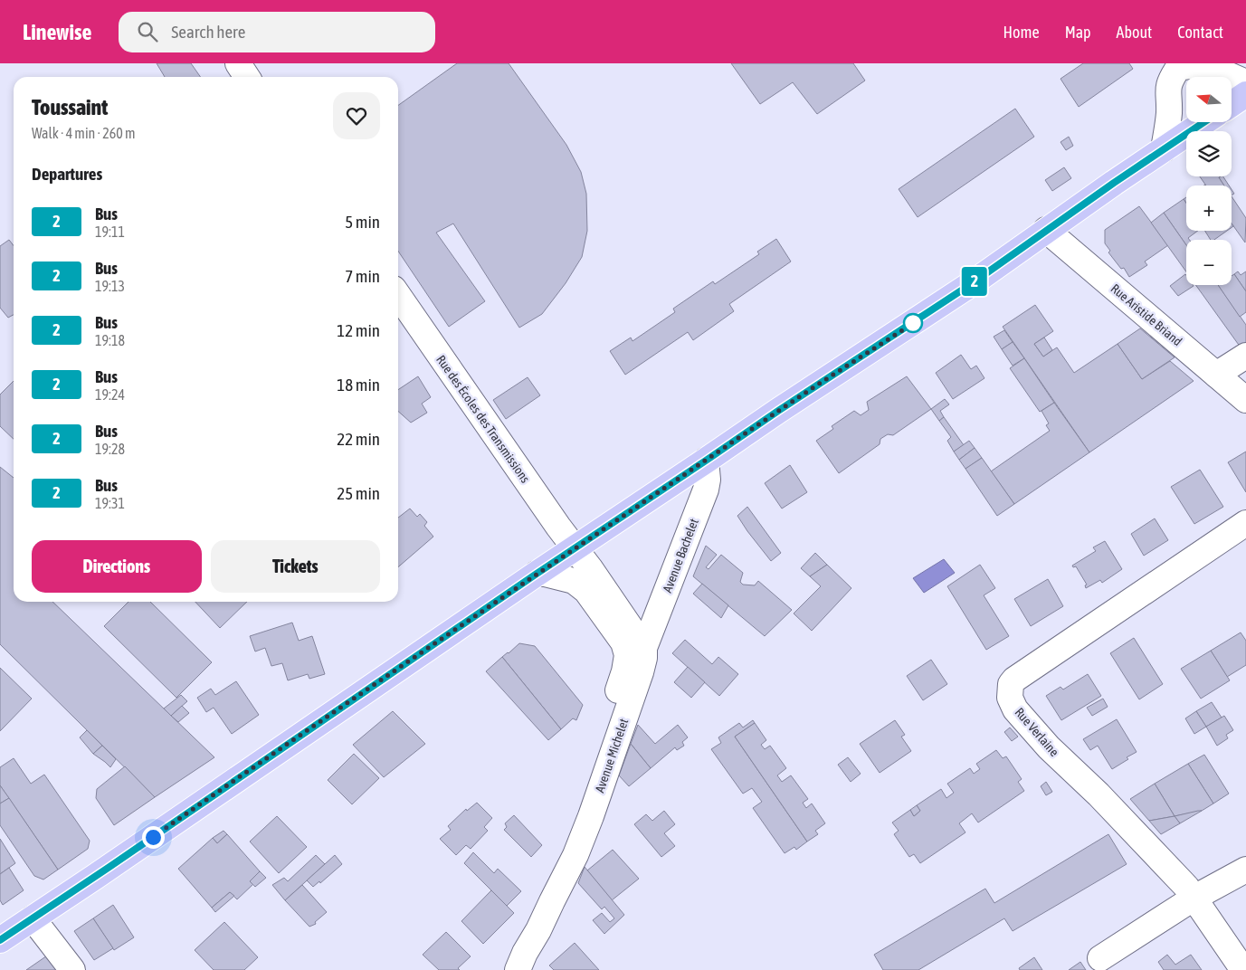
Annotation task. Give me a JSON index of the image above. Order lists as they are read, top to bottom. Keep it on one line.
{"streets":{"street":["Rue Aristide Briand","Rue des Écoles des Transmissions","Avenue Bachelet","Rue Verlaine","Avenue Michelet"]},"crossings":[["Avenue Bachelet","Avenue Michelet"]],"lines":["bus line 2"],"north":"left","page":{"header":"Linewise","search":"Search here","nav":["Home","Map","About","Contact"],"on_map":"2","map_buttons":["+","−"],"heading":[["Toussaint","Walk · 4 min · 260 m"],"Departures"],"list":[{"mark":"2","name":"Bus","note":"19:11","value":"5 min"},{"mark":"2","name":"Bus","note":"19:13","value":"7 min"},{"mark":"2","name":"Bus","note":"19:18","value":"12 min"},{"mark":"2","name":"Bus","note":"19:24","value":"18 min"},{"mark":"2","name":"Bus","note":"19:28","value":"22 min"},{"mark":"2","name":"Bus","note":"19:31","value":"25 min"}],"buttons":["Directions","Tickets"]}}
